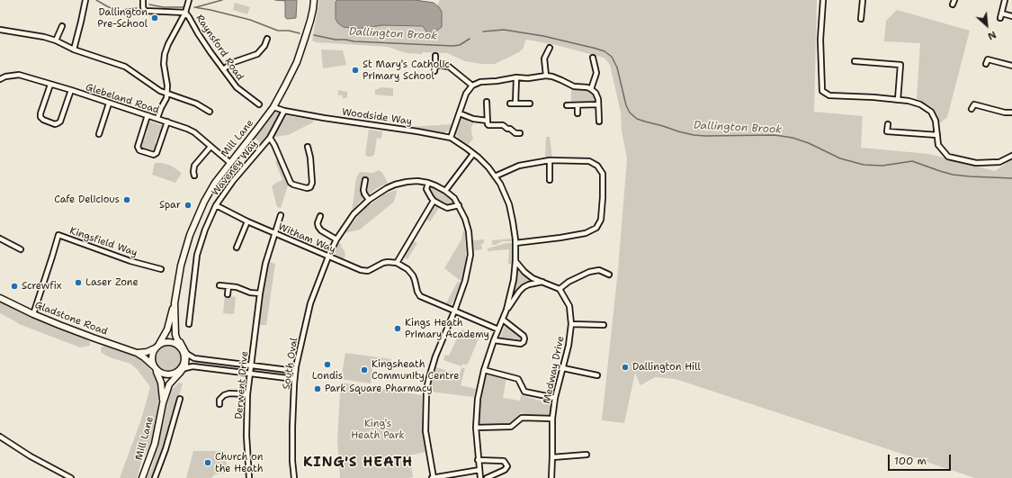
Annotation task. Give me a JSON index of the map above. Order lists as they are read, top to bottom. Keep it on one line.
{"streets":{"street":["Raynsford Road","Glebeland Road","Woodside Way","Mill Lane","Waveney Way","Witham Way","Kingsfield Way","Gladstone Road","South Oval","Medway Drive","Derwent Drive"]},"crossings":[["Glebeland Road","Mill Lane"],["Woodside Way","Mill Lane"],["Woodside Way","Waveney Way"],["Mill Lane","Gladstone Road"],["Waveney Way","Witham Way"],["Witham Way","South Oval"],["Witham Way","Derwent Drive"],["Kingsfield Way","Gladstone Road"]],"districts":["KING'S HEATH"],"water":["Dallington Brook"],"parks":["King's Heath Park"],"places":["Dallington Pre-School","St Mary's Catholic Primary School","Cafe Delicious","Spar","Laser Zone","Screwfix","Kings Heath Primary Academy","Londis","Dallington Hill","Kingsheath Community Centre","Park Square Pharmacy","Church on the Heath"],"scale_bar":"100 m","north":"bottom right"}
